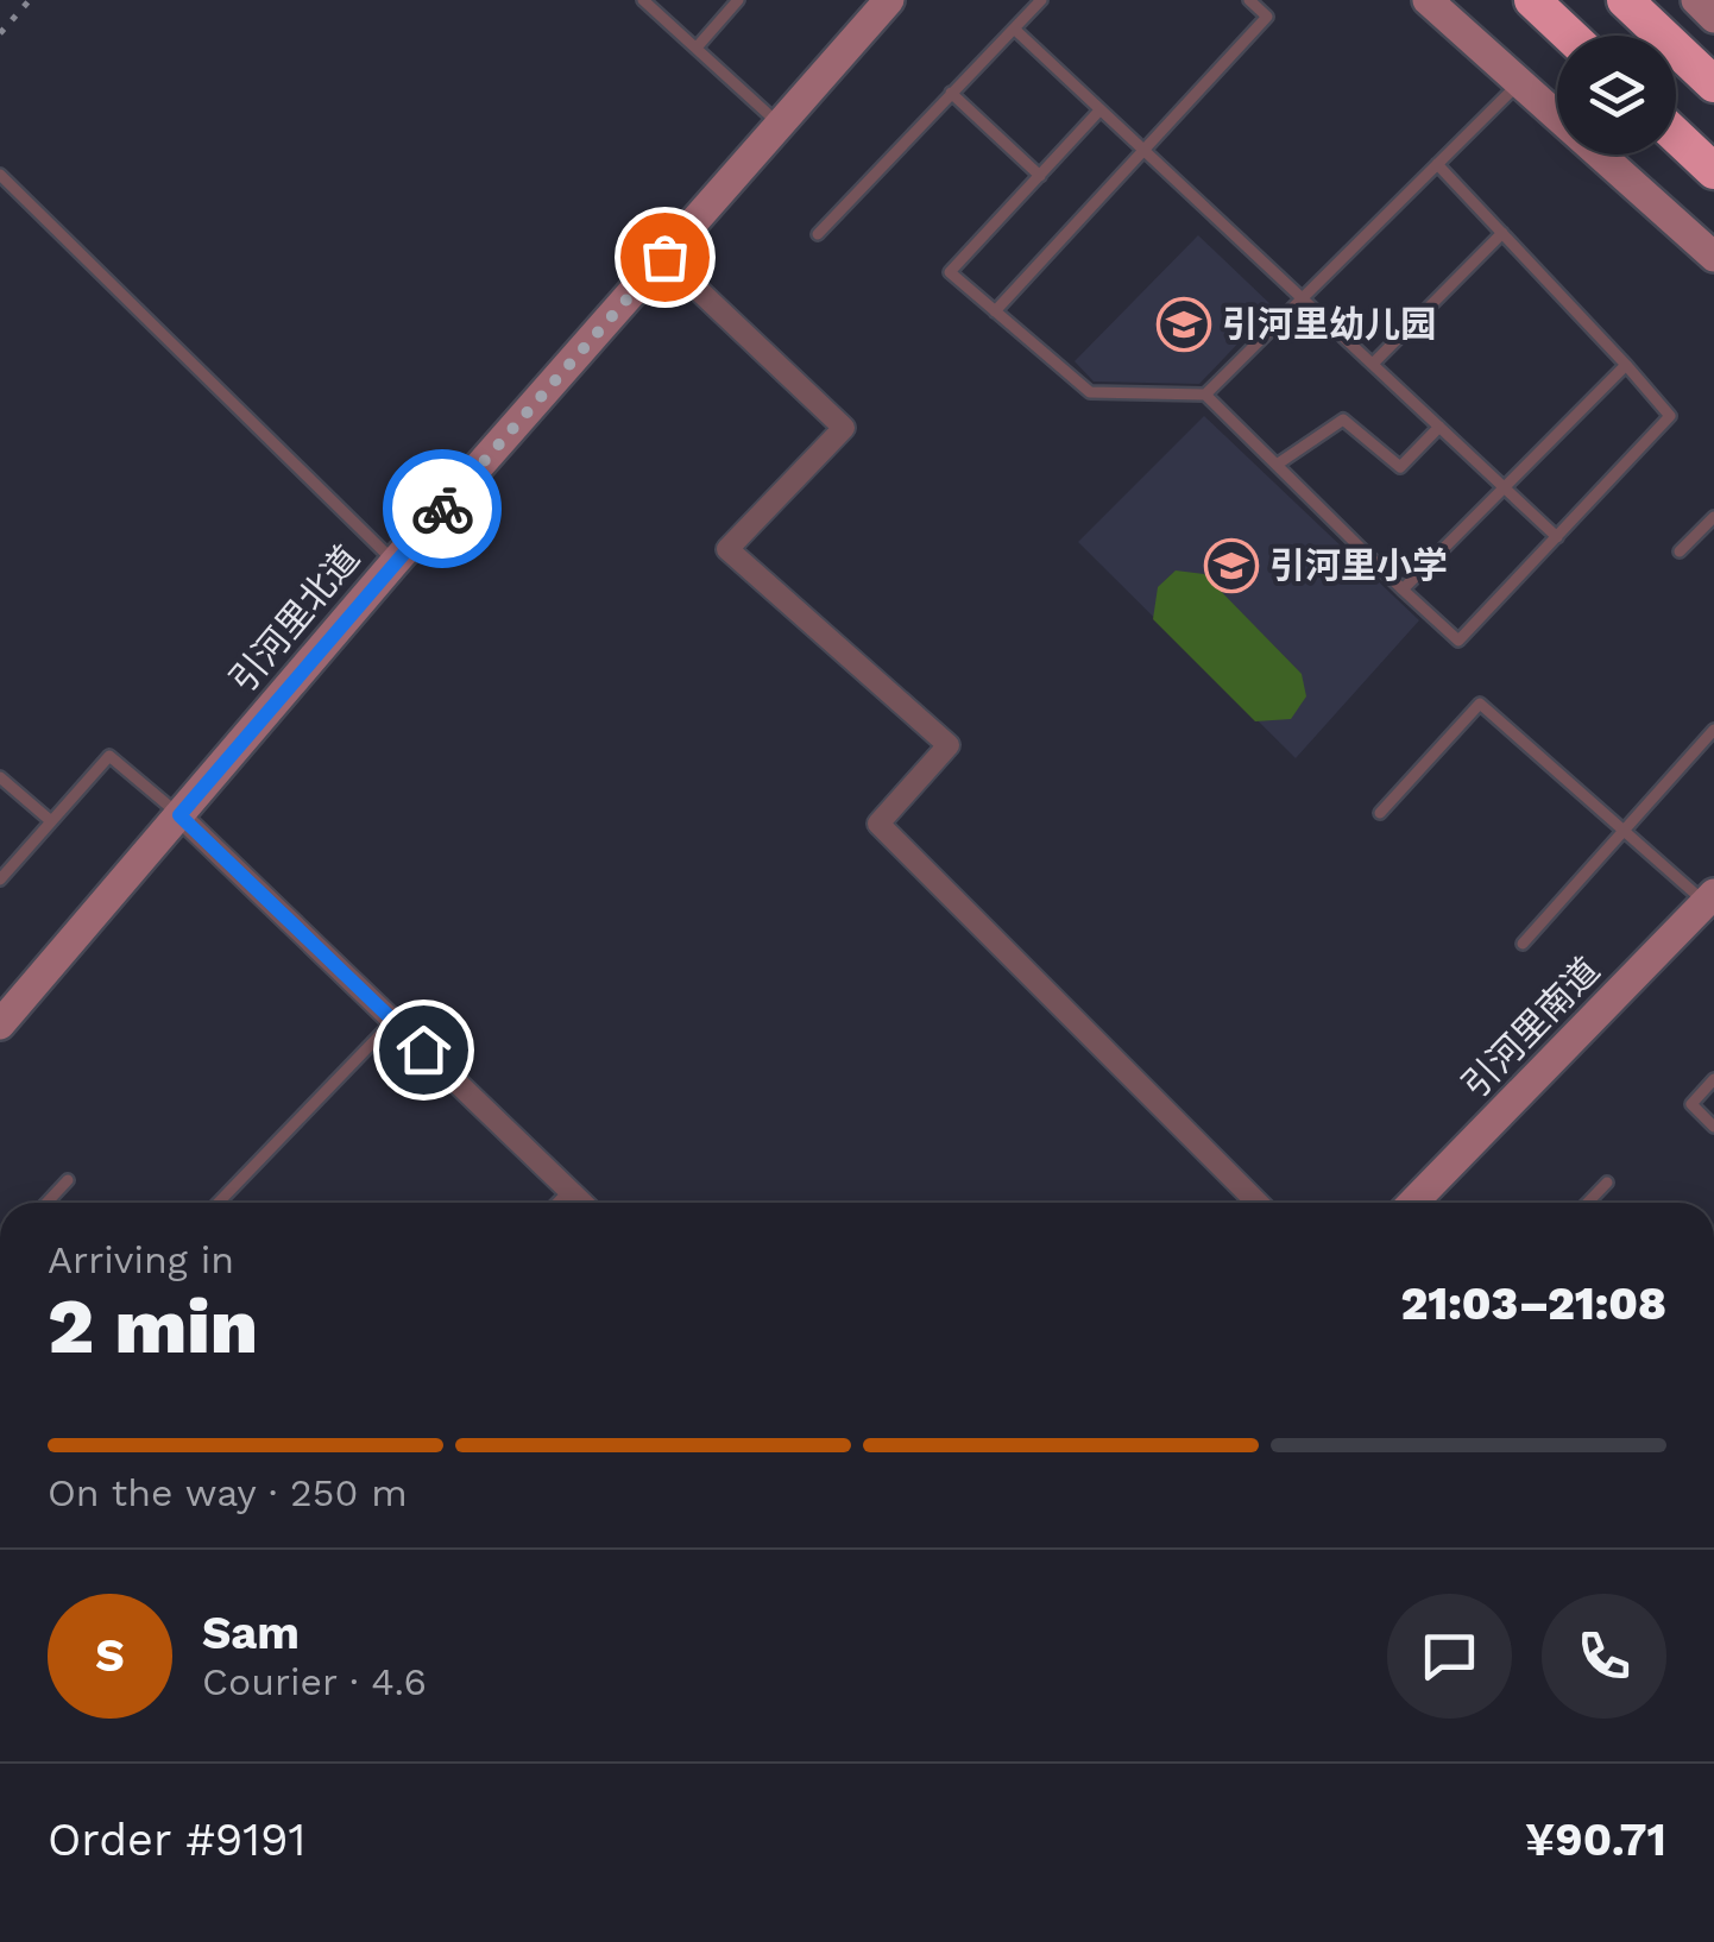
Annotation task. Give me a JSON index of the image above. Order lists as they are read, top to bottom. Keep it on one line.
{"streets":{"street":["引河里北道","引河里南道"]},"places":{"school or university":["引河里幼儿园","引河里小学"]},"page":{"heading":["2 min","Arriving in","21:03–21:08"],"panel":["Sam","Courier · 4.6","Order #9191","¥90.71"],"bar":"On the way · 250 m","round":"S"}}
